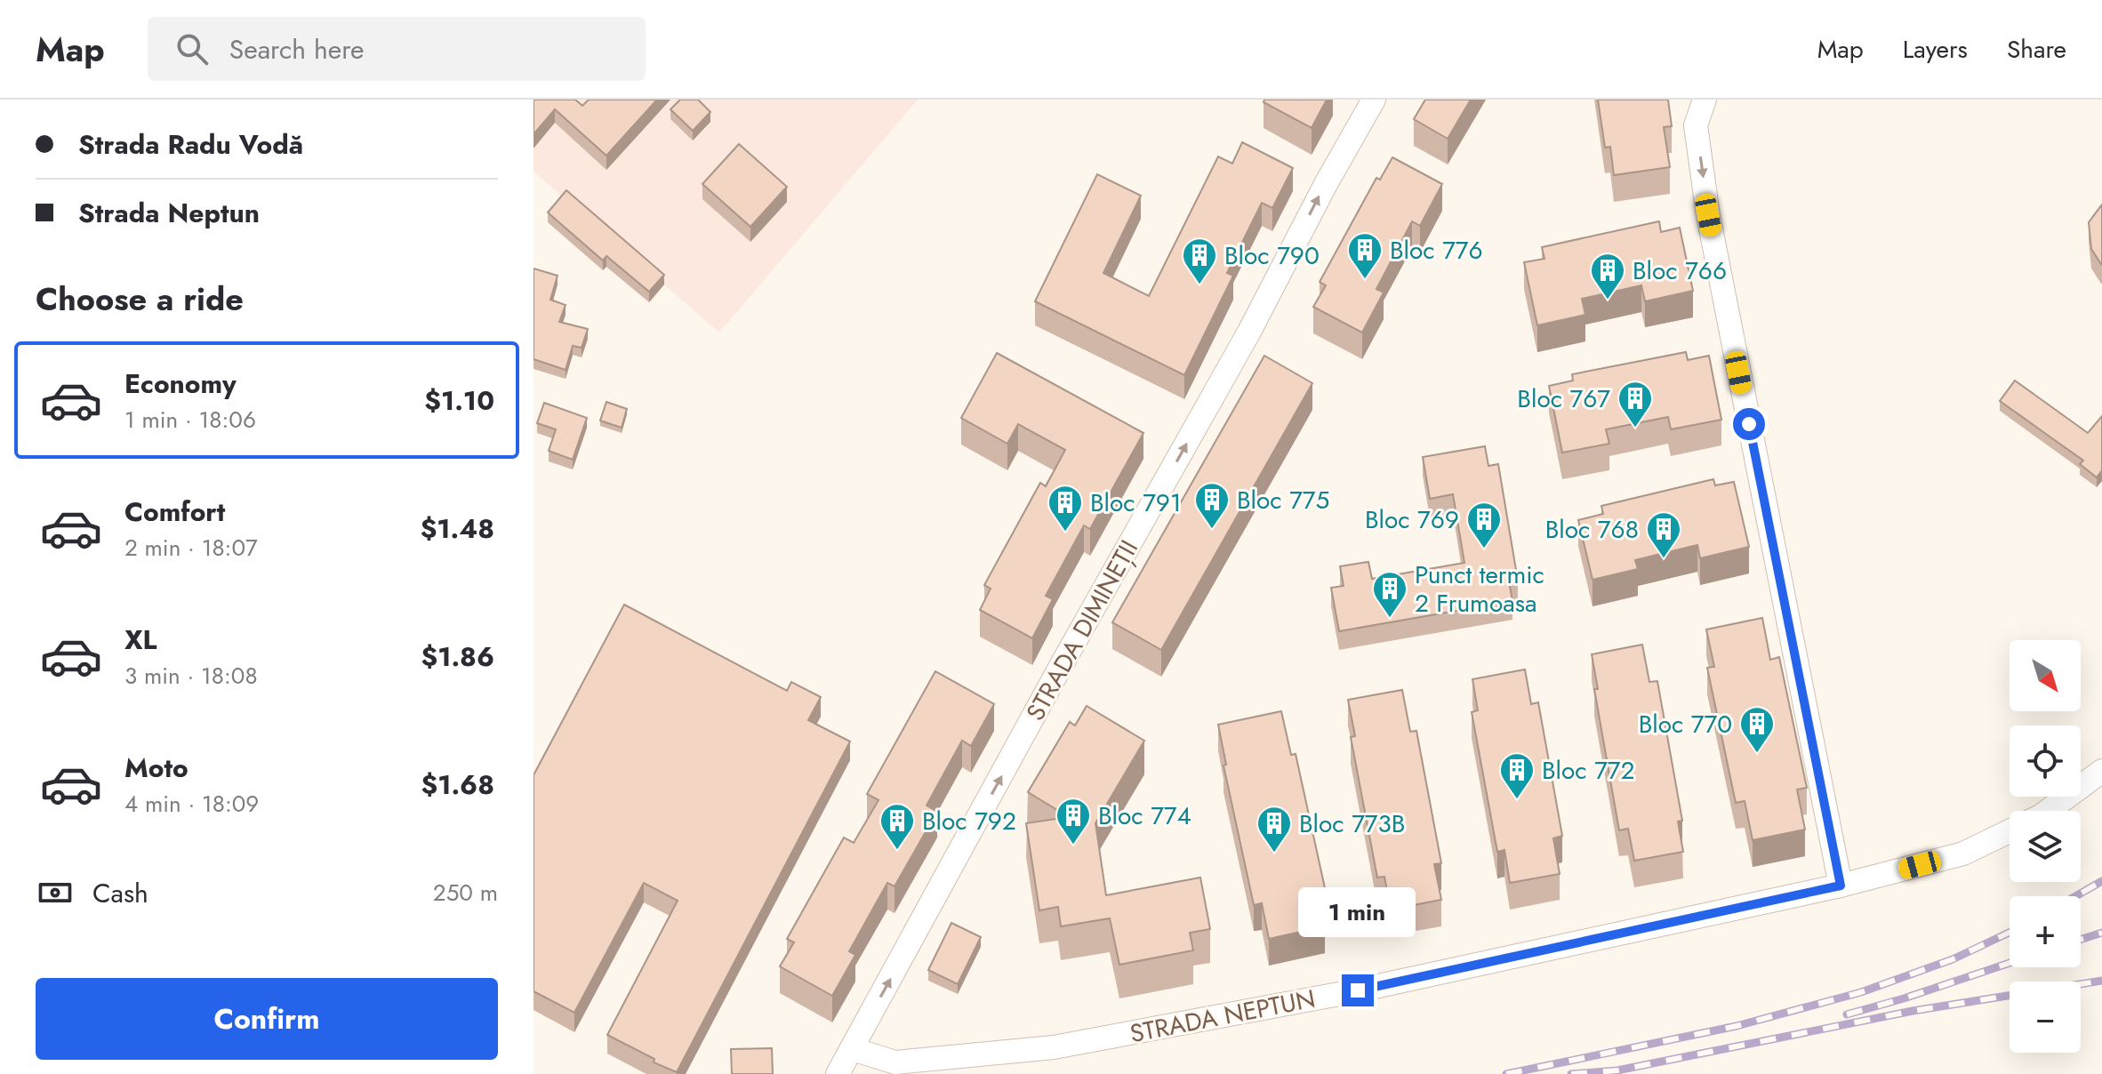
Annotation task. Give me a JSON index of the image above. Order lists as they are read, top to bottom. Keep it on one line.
{"streets":{"street":["STRADA DIMINEȚII","STRADA NEPTUN"]},"crossings":[["STRADA DIMINEȚII","STRADA NEPTUN"]],"one_way":["STRADA DIMINEȚII"],"places":{"building":["Bloc 776","Bloc 790","Bloc 766","Bloc 767","Bloc 775","Bloc 791","Bloc 769","Bloc 768","Punct termic 2 Frumoasa","Bloc 770","Bloc 772","Bloc 774","Bloc 792","Bloc 773B"]},"north":"bottom right","page":{"header":"Map","search":"Search here","nav":["Map","Layers","Share"],"banner":["Strada Radu Vodă","Strada Neptun"],"heading":"Choose a ride","list":[{"name":"Economy","note":"1 min · 18:06","value":"$1.10"},{"name":"Comfort","note":"2 min · 18:07","value":"$1.48"},{"name":"XL","note":"3 min · 18:08","value":"$1.86"},{"name":"Moto","note":"4 min · 18:09","value":"$1.68"}],"map_buttons":["+","−"],"pay":["Cash","250 m"],"bubble":"1 min","buttons":"Confirm"}}
